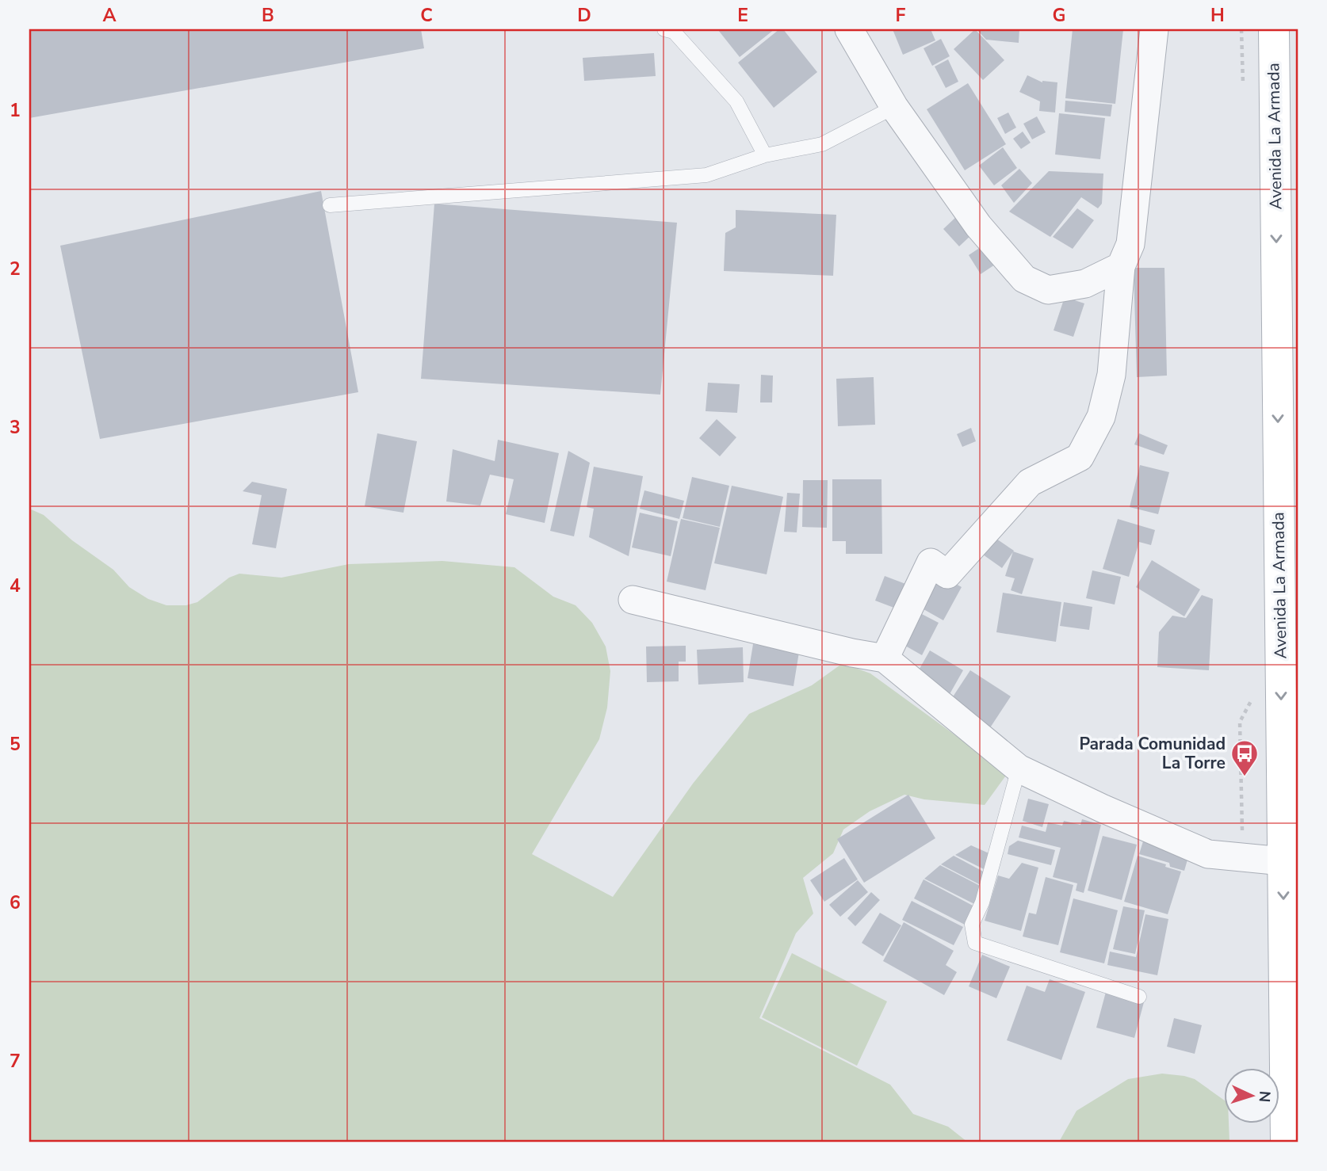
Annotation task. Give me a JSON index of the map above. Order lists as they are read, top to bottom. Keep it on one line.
{"streets":{"main road":["Avenida La Armada"]},"one_way":["Avenida La Armada"],"places":{"bus stop":["Parada Comunidad La Torre"]},"north":"right","grid":{"columns":["A","B","C","D","E","F","G","H"],"rows":["1","2","3","4","5","6","7"]}}
